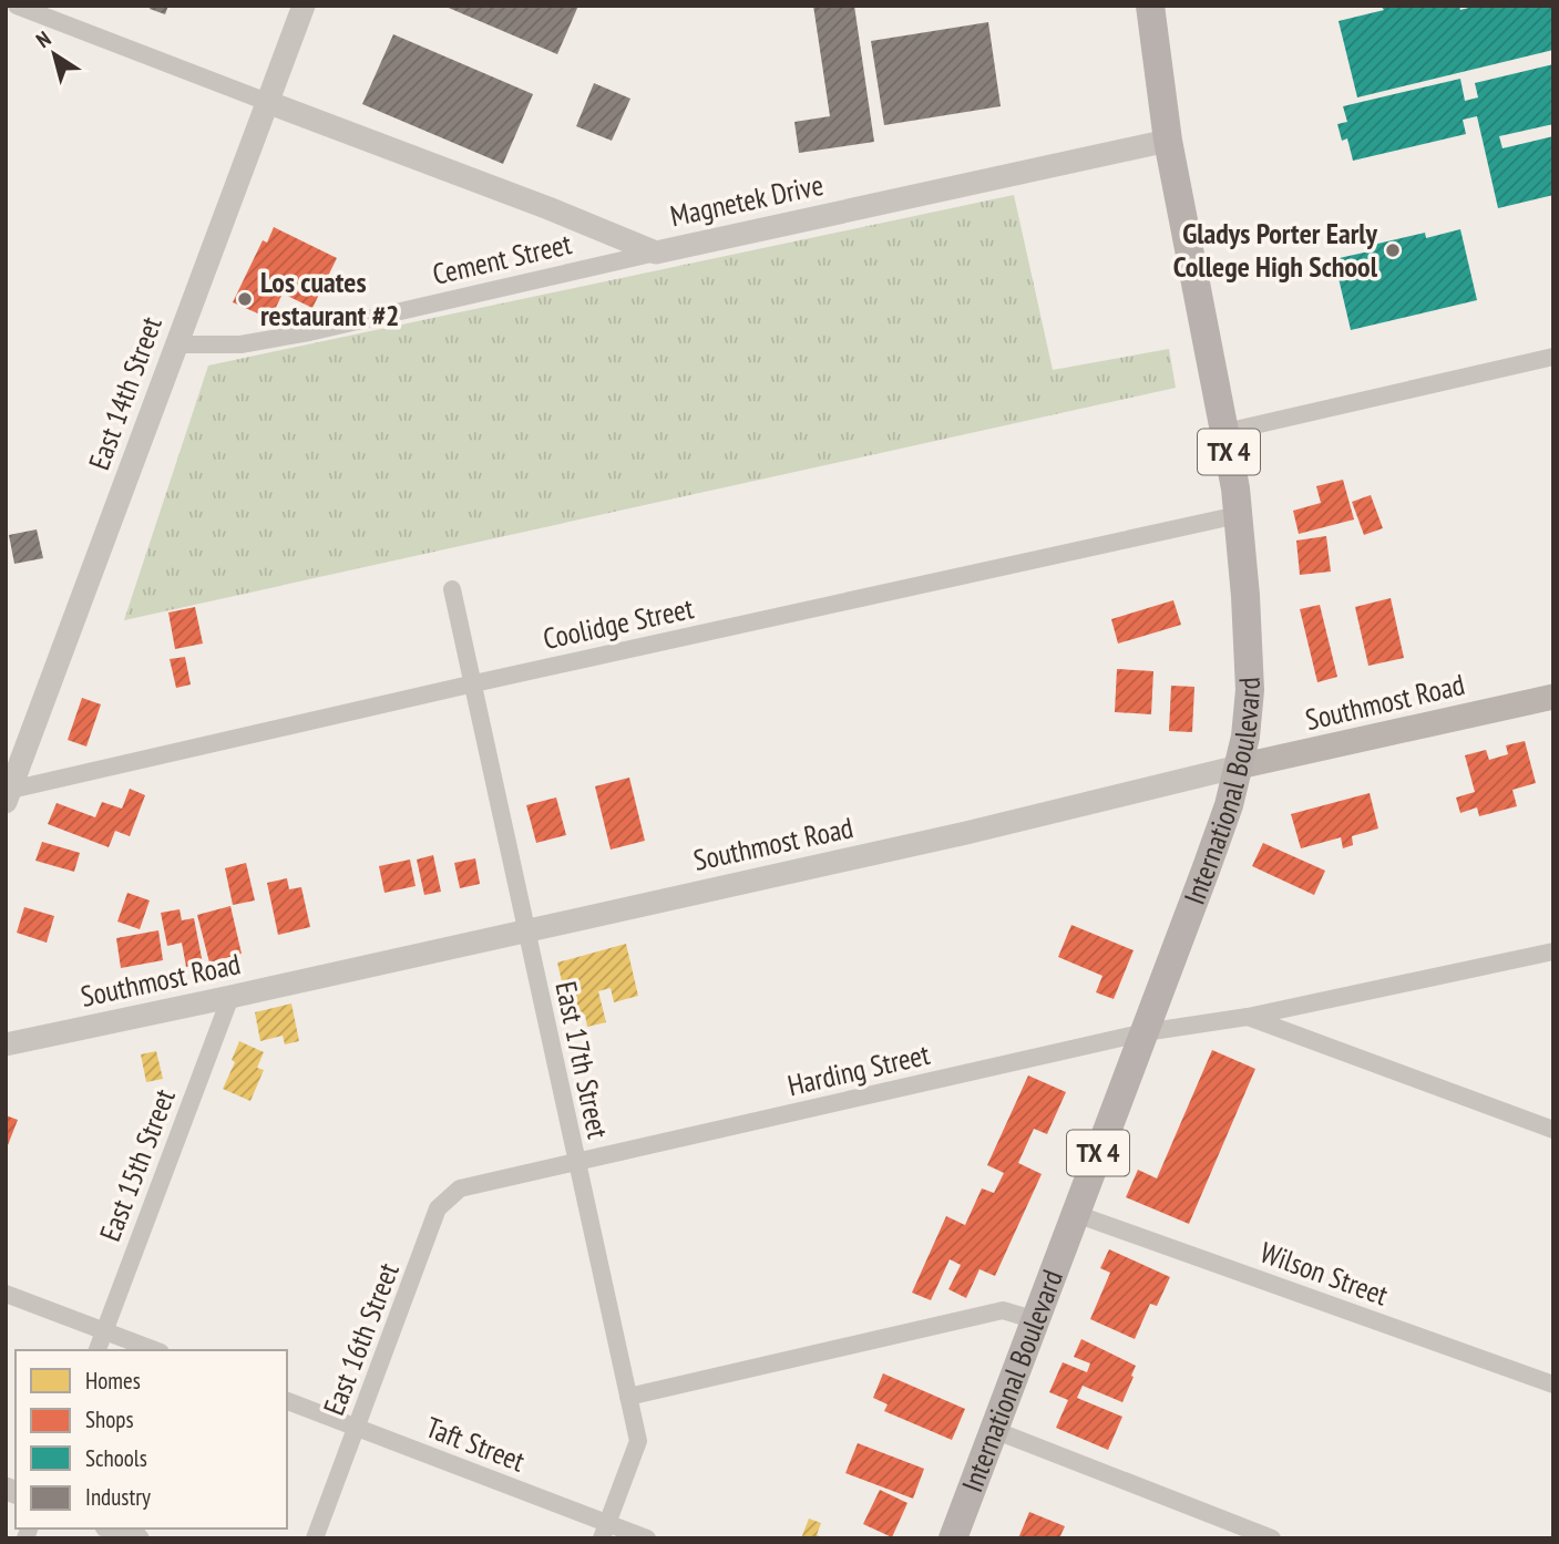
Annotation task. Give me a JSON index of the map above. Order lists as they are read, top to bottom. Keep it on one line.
{"streets":{"main road":["TX 4","Southmost Road","International Boulevard"],"street":["Magnetek Drive","Cement Street","East 14th Street","Coolidge Street","East 17th Street","Harding Street","East 15th Street","Wilson Street","East 16th Street","Taft Street"]},"crossings":[["Magnetek Drive","Cement Street"],["Magnetek Drive","East 14th Street"],["Magnetek Drive","International Boulevard"],["Cement Street","East 14th Street"],["East 14th Street","Coolidge Street"],["Coolidge Street","International Boulevard"],["Coolidge Street","East 17th Street"],["Southmost Road","International Boulevard"],["Southmost Road","East 17th Street"],["Southmost Road","East 15th Street"],["International Boulevard","Harding Street"],["International Boulevard","Wilson Street"],["East 17th Street","Harding Street"],["East 17th Street","Taft Street"],["Harding Street","East 16th Street"],["East 16th Street","Taft Street"]],"places":["Gladys Porter Early College High School","Los cuates restaurant #2"],"legend":["Homes","Shops","Schools","Industry"],"north":"top left"}
